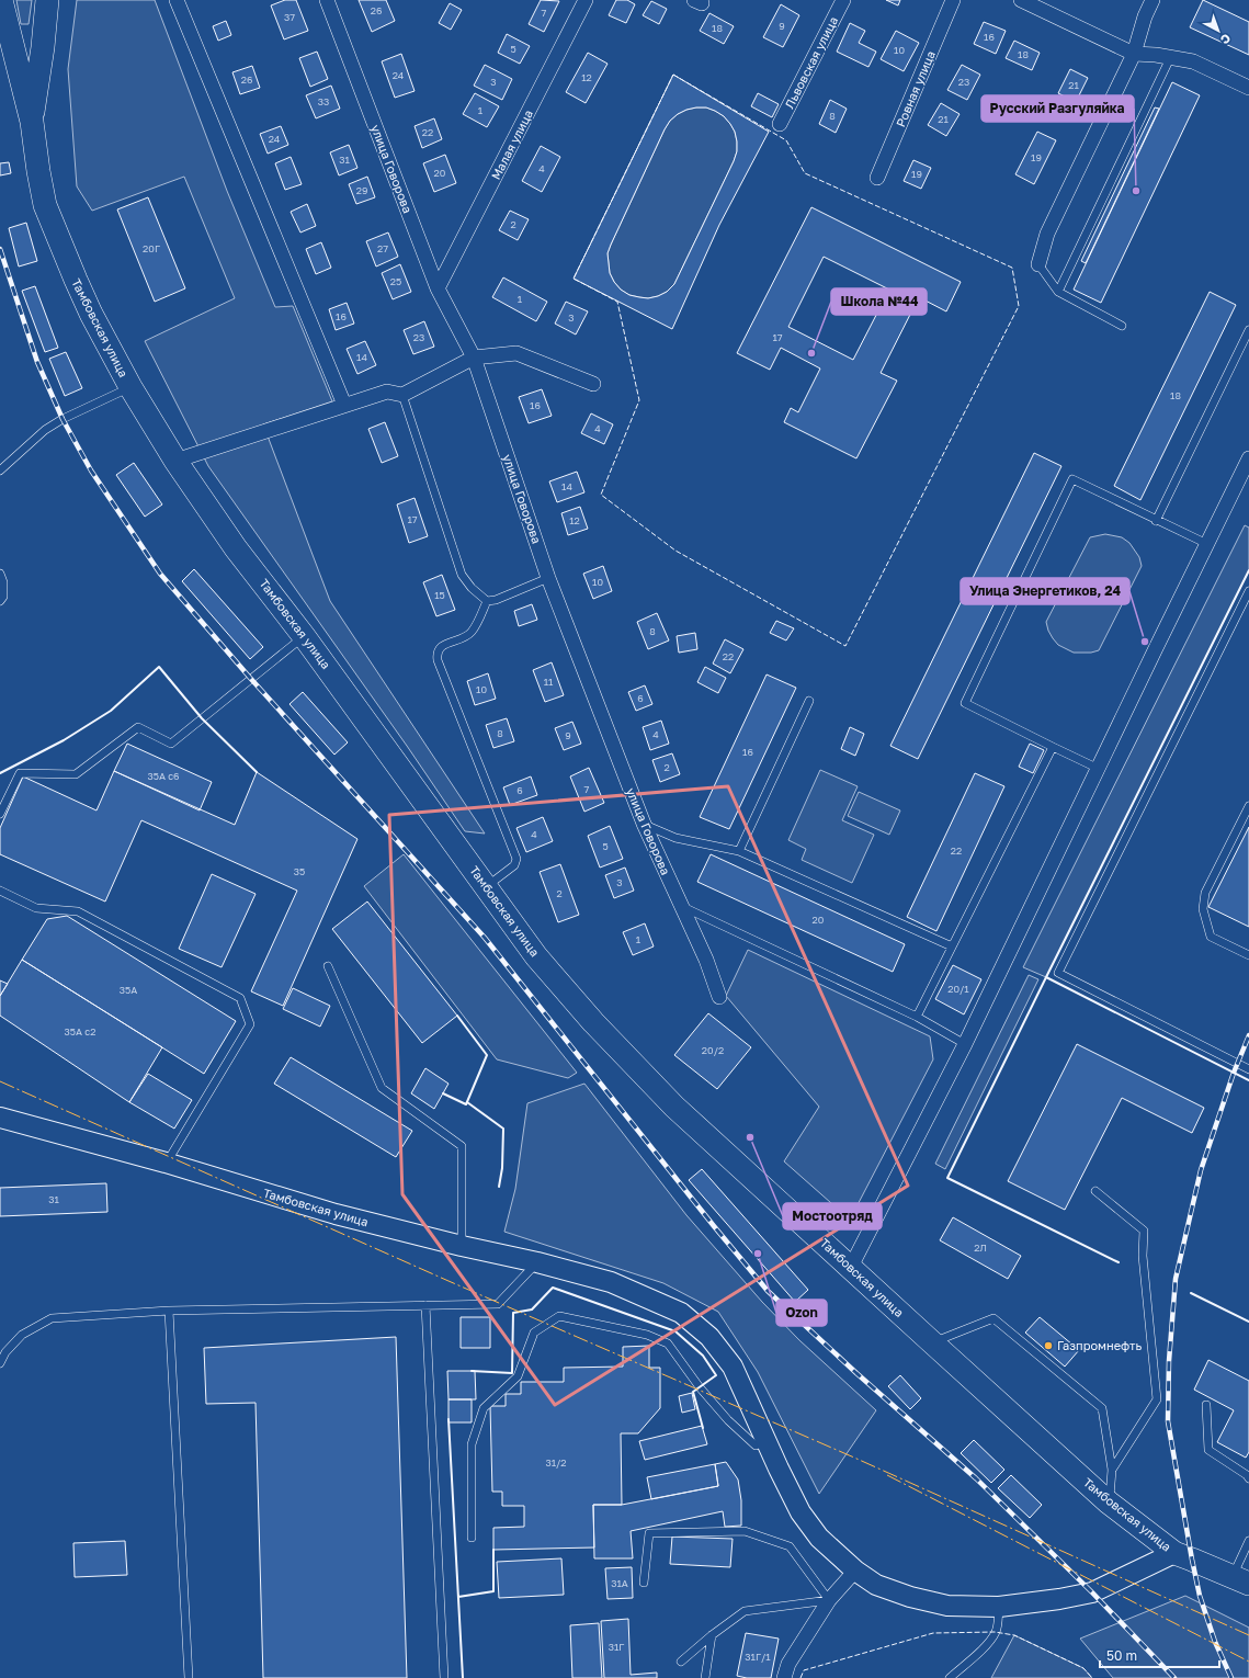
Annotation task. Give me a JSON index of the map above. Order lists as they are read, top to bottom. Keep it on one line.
{"streets":{"main road":["Тамбовская улица"],"street":["Львовская улица","Ровная улица","Малая улица","улица Говорова"]},"crossings":[["Малая улица","улица Говорова"]],"places":["Русский Разгуляйка","Школа №44","Улица Энергетиков, 24","Мостоотряд","Ozon","Газпромнефть"],"house_numbers":["26","7","37","9","18","16","5","10","18","24","12","26","3","23","21","33","1","8","21","22","24","19","31","4","20","19","29","2","20Г","27","25","1","16","3","23","17","14","18","16","4","14","17","12","10","15","8","22","11","10","6","8","4","9","16","2","35А с6","7","6","4","5","22","35","3","2","20","1","20/1","35А","35А с2","20/2","31","2Л","31/2","31А","31Г","31Г/1"],"scale_bar":"50 m","north":"bottom right"}
